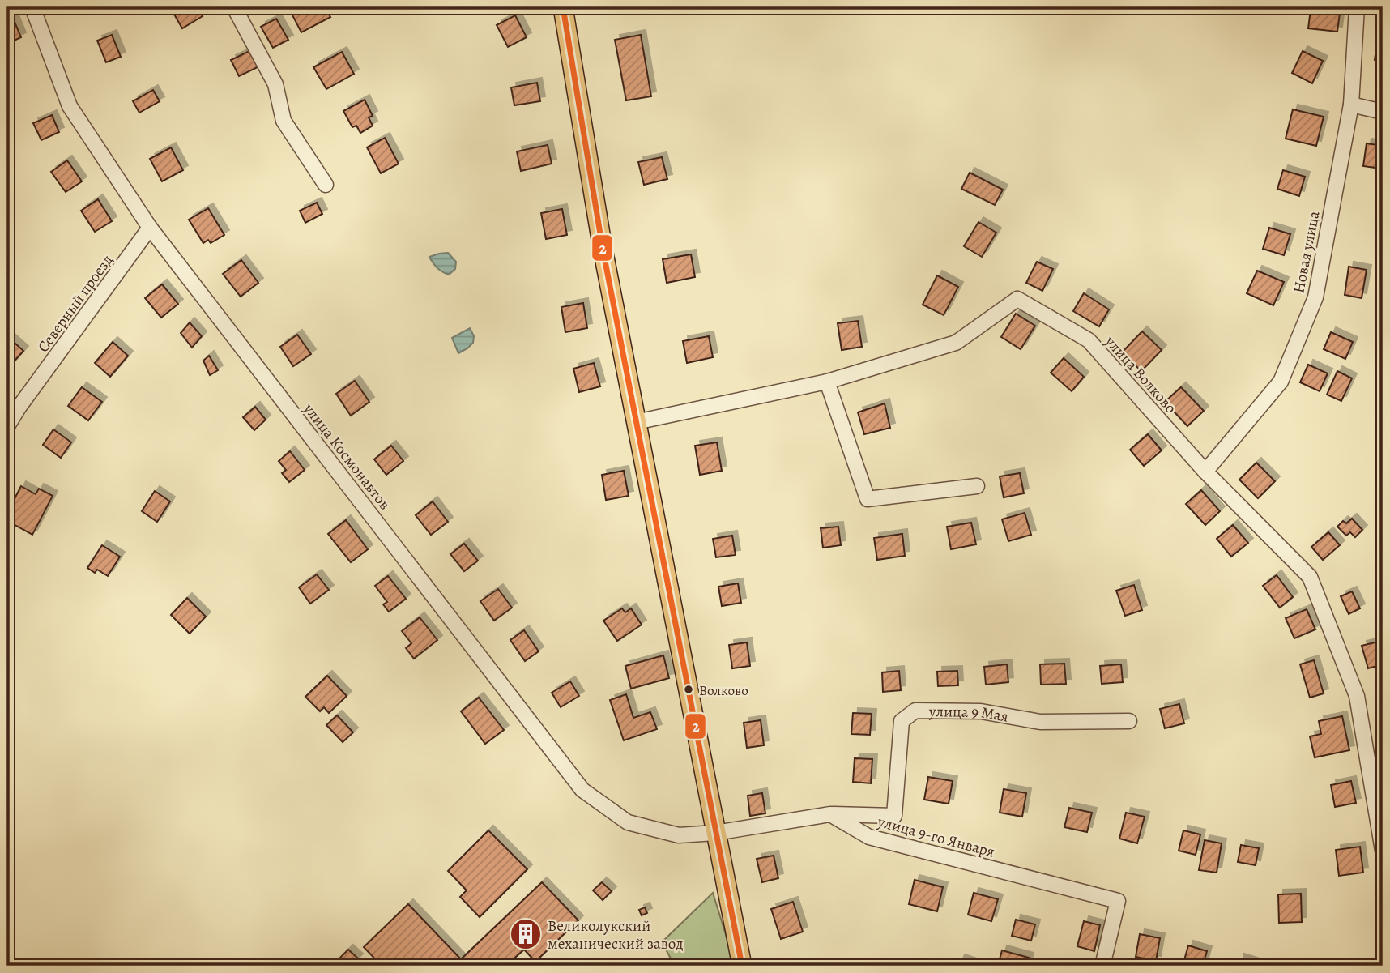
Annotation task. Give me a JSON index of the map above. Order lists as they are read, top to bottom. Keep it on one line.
{"streets":{"street":["Новая улица","Северный проезд","улица Волково","улица Космонавтов","улица 9 Мая","улица 9-го Января"]},"crossings":[["Новая улица","улица Волково"],["Северный проезд","улица Космонавтов"],["улица 9 Мая","улица 9-го Января"]],"places":{"other":["Волково"],"building":["Великолукский механический завод"]},"lines":["transit line 2"]}
